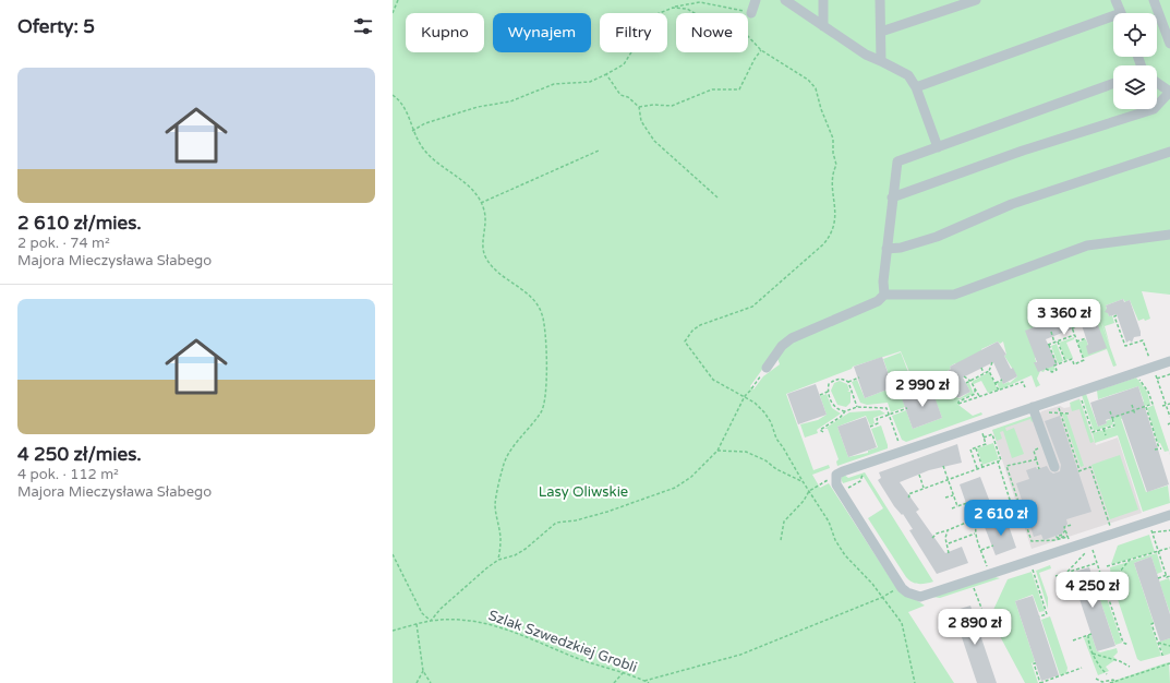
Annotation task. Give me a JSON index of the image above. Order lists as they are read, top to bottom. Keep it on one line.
{"streets":{"path":["Szlak Szwedzkiej Grobli"]},"parks":["Lasy Oliwskie"],"page":{"heading":"Oferty: 5","chip":["Kupno","Wynajem","Filtry","Nowe"],"list":[{"name":"2 610 zł/mies.","note":"2 pok. · 74 m² · Majora Mieczysława Słabego"},{"name":"4 250 zł/mies.","note":"4 pok. · 112 m² · Majora Mieczysława Słabego"}],"price":["3 360 zł","2 990 zł","2 610 zł","4 250 zł","2 890 zł"]}}
